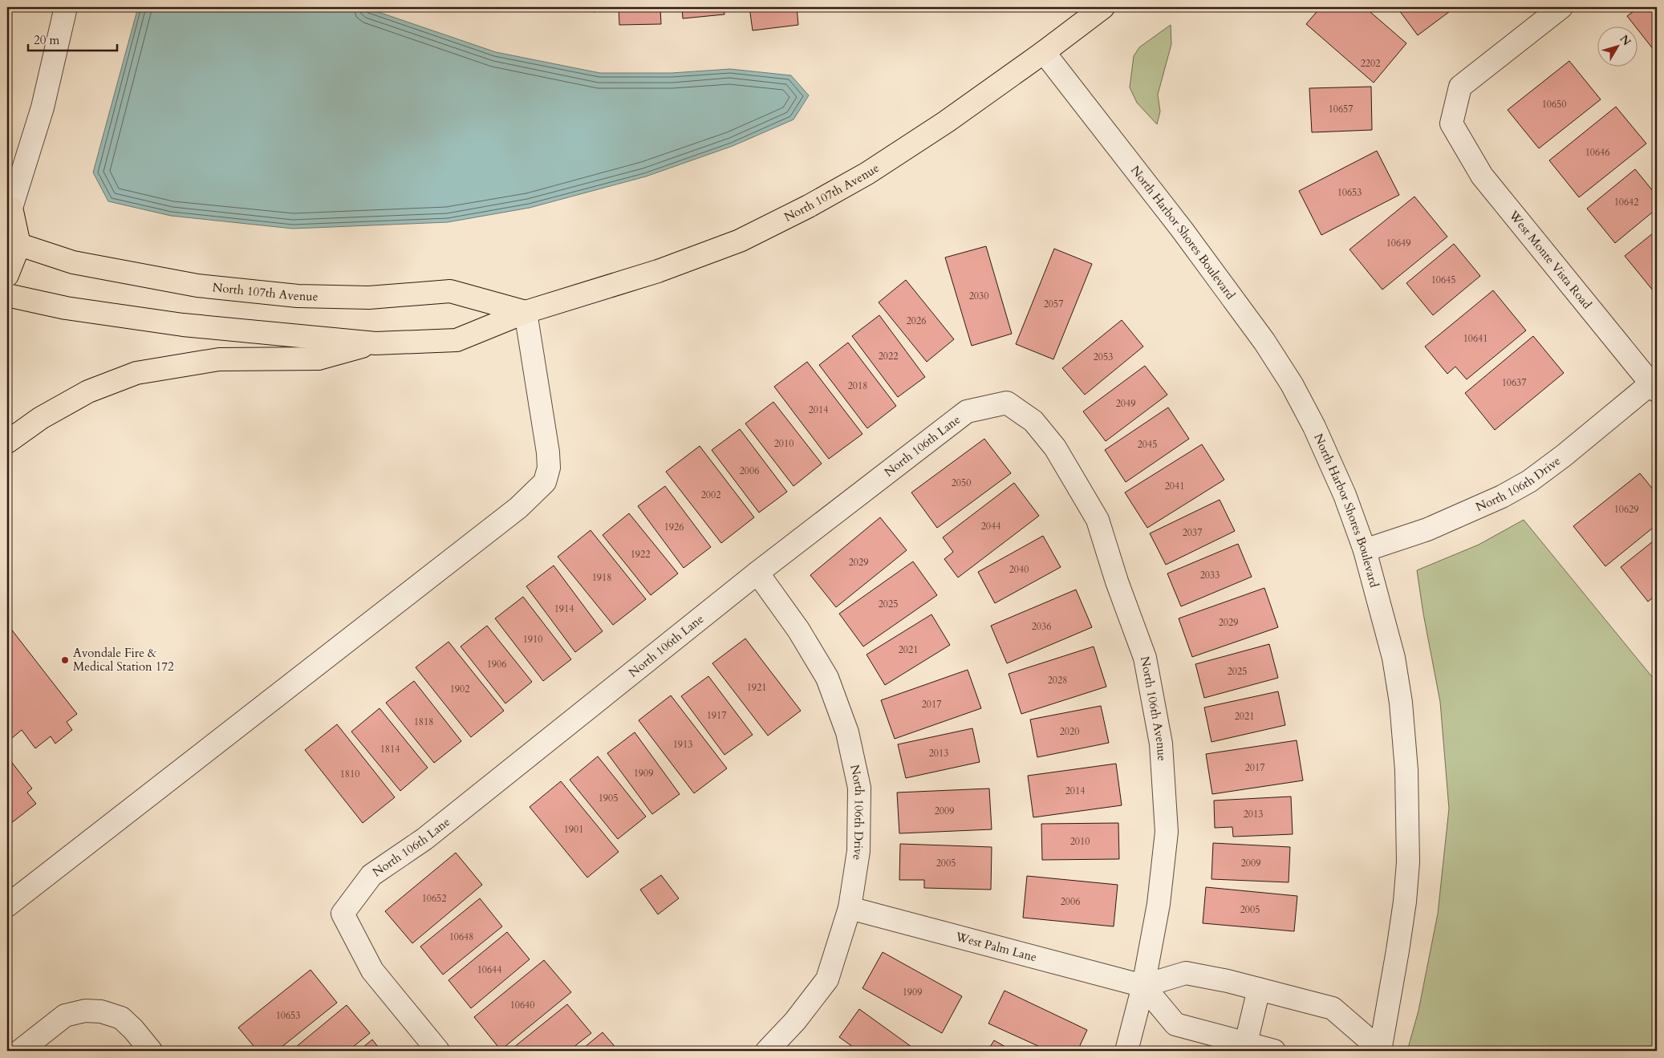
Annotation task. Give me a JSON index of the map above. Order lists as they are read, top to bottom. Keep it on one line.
{"streets":{"main road":["North 107th Avenue"],"street":["North Harbor Shores Boulevard","West Monte Vista Road","North 106th Lane","North 106th Drive","North 106th Avenue","West Palm Lane"]},"crossings":[["North 107th Avenue","North Harbor Shores Boulevard"],["North Harbor Shores Boulevard","North 106th Drive"],["West Monte Vista Road","North 106th Drive"],["North 106th Lane","North 106th Drive"],["North 106th Lane","North 106th Avenue"],["North 106th Drive","West Palm Lane"],["North 106th Avenue","West Palm Lane"]],"places":["Avondale Fire & Medical Station 172"],"house_numbers":["2202","10650","10657","10646","10653","10642","10649","10645","2030","2057","2026","10641","2022","2053","10637","2018","2049","2014","2010","2045","2006","2050","2041","2002","10629","2044","1926","2037","1922","2029","2040","2033","1918","2025","1914","2029","2036","1910","2021","1906","2025","2028","1921","1902","2017","1917","2021","1818","2020","1913","1814","2013","2017","1909","1810","2014","1905","2009","2013","1901","2010","2005","2009","10652","2006","2005","10648","10644","1909","10640","10653"],"scale_bar":"20 m","north":"top right"}
